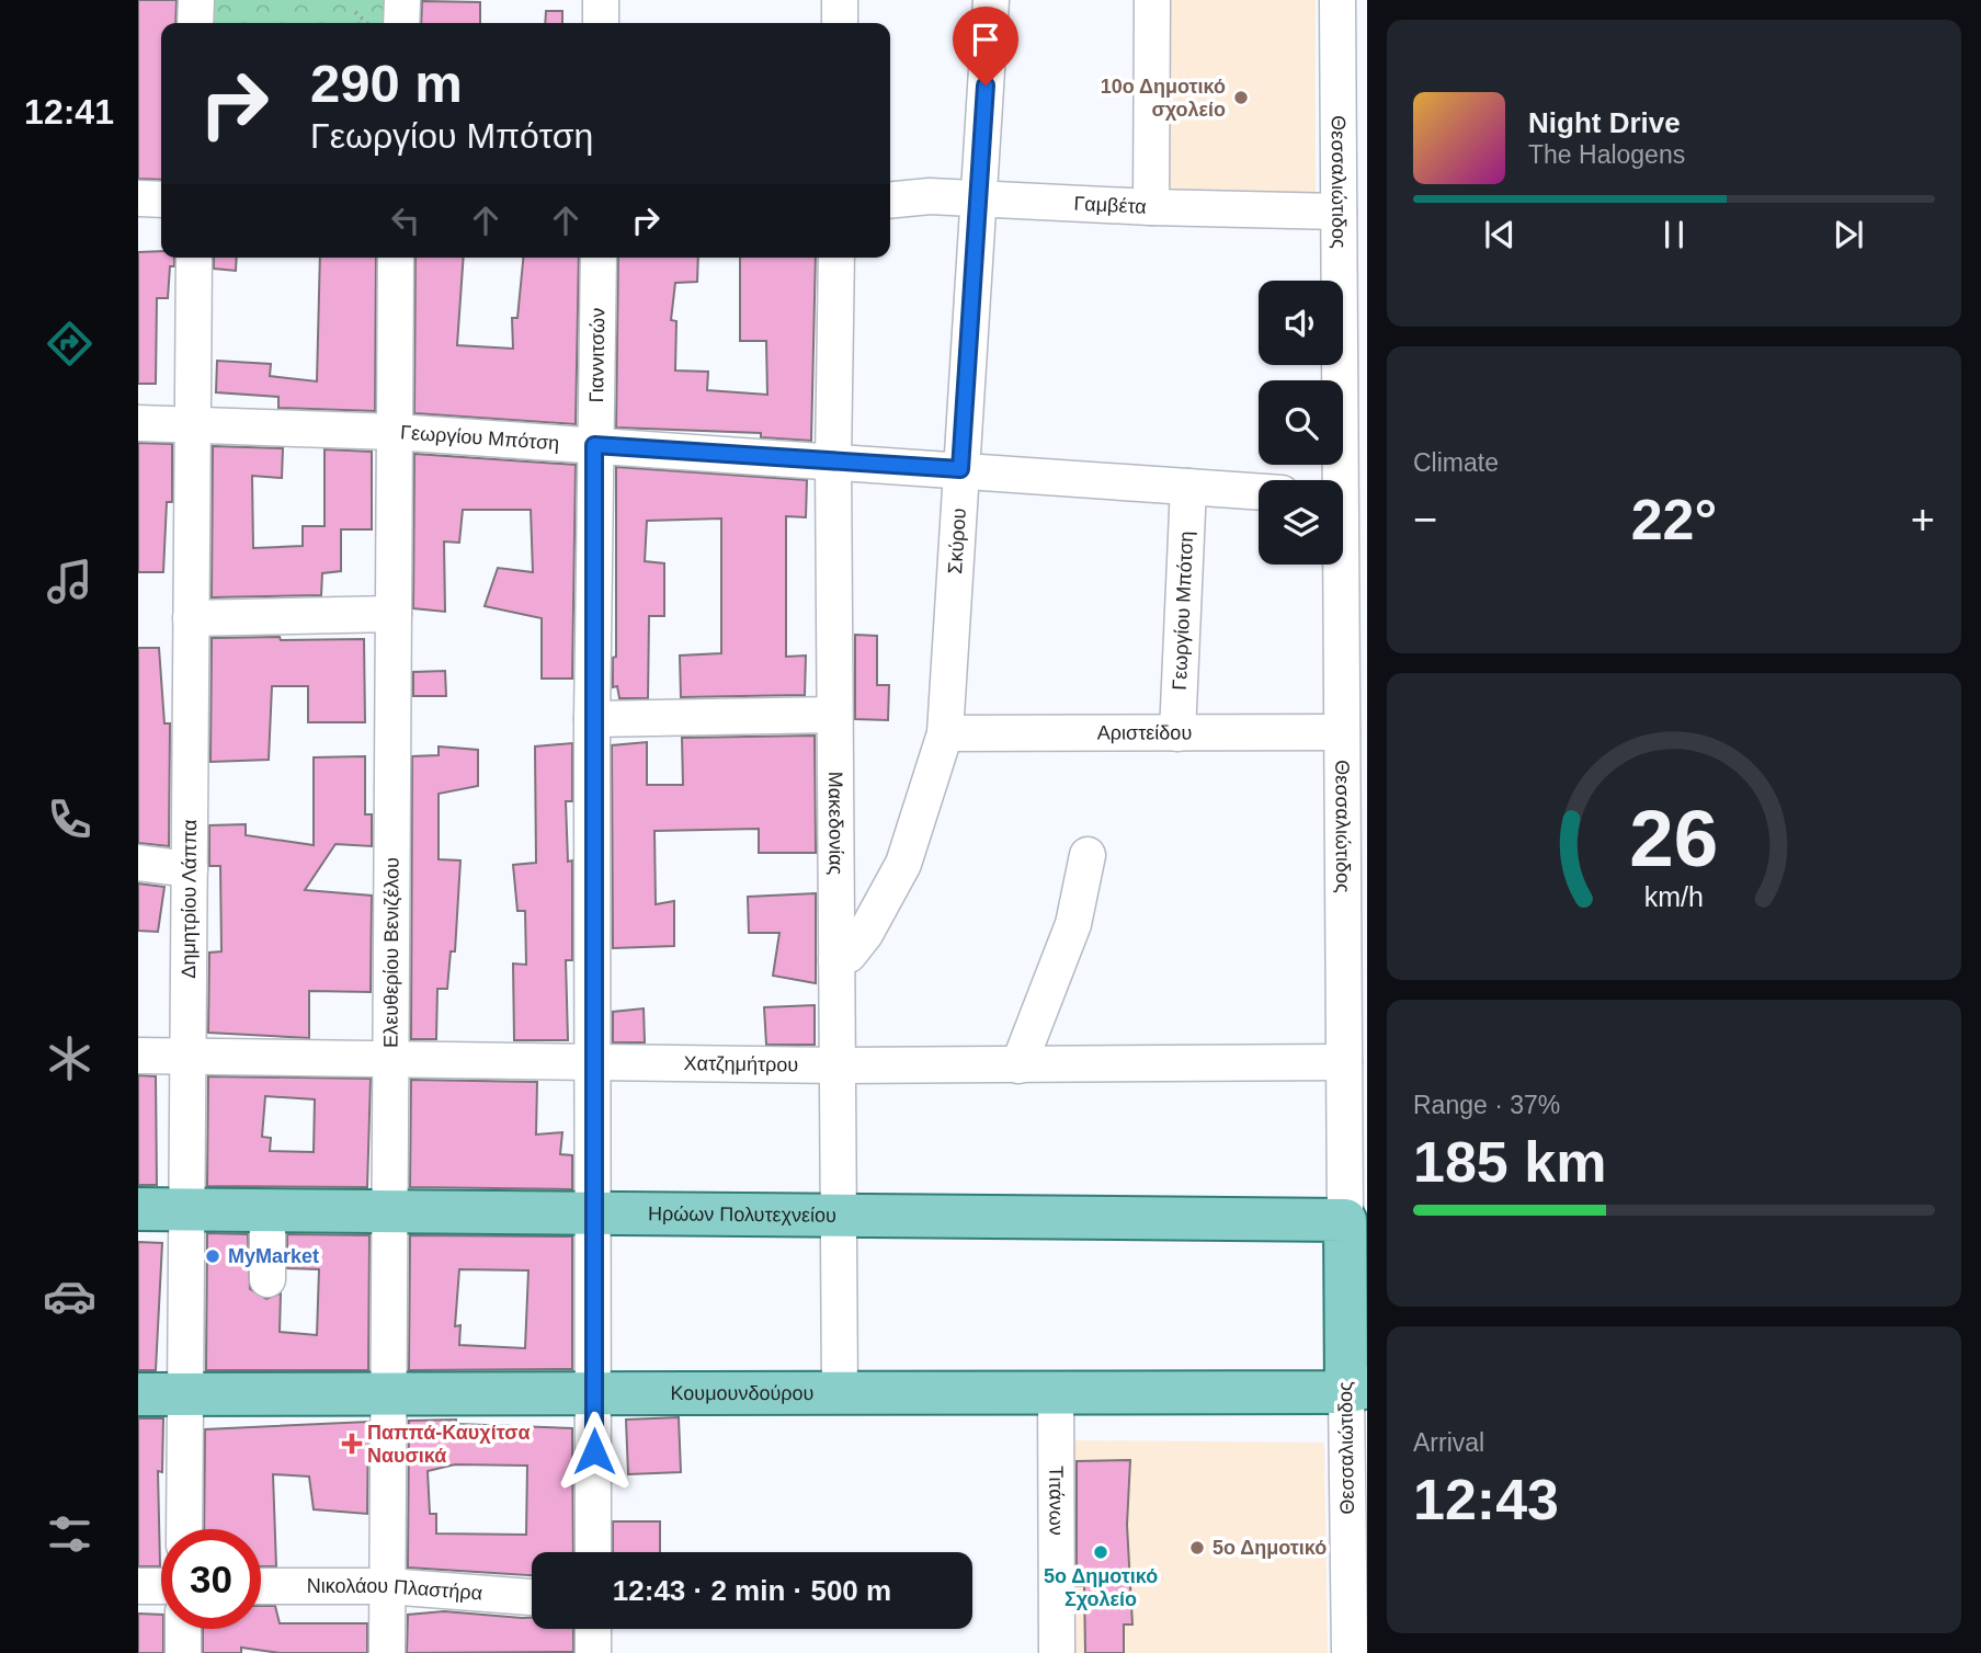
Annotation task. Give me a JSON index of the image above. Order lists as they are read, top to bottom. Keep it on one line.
{"streets":{"main road":["Θεσσαλιώτιδος","Ηρώων Πολυτεχνείου","Κουμουνδούρου"],"street":["Γαμβέτα","Γιαννιτσών","Γεωργίου Μπότση","Σκύρου","Αριστείδου","Μακεδονίας","Δημητρίου Λάππα","Ελευθερίου Βενιζέλου","Χατζημήτρου","Τιτάνων","Νικολάου Πλαστήρα"]},"crossings":[["Θεσσαλιώτιδος","Γαμβέτα"],["Θεσσαλιώτιδος","Αριστείδου"],["Θεσσαλιώτιδος","Χατζημήτρου"],["Θεσσαλιώτιδος","Ηρώων Πολυτεχνείου"],["Θεσσαλιώτιδος","Κουμουνδούρου"],["Γαμβέτα","Σκύρου"],["Γιαννιτσών","Γεωργίου Μπότση"],["Γιαννιτσών","Χατζημήτρου"],["Γιαννιτσών","Ηρώων Πολυτεχνείου"],["Γιαννιτσών","Κουμουνδούρου"],["Γεωργίου Μπότση","Σκύρου"],["Γεωργίου Μπότση","Αριστείδου"],["Γεωργίου Μπότση","Μακεδονίας"],["Γεωργίου Μπότση","Δημητρίου Λάππα"],["Γεωργίου Μπότση","Ελευθερίου Βενιζέλου"],["Σκύρου","Αριστείδου"],["Σκύρου","Μακεδονίας"],["Μακεδονίας","Χατζημήτρου"],["Μακεδονίας","Ηρώων Πολυτεχνείου"],["Μακεδονίας","Κουμουνδούρου"],["Δημητρίου Λάππα","Χατζημήτρου"],["Δημητρίου Λάππα","Ηρώων Πολυτεχνείου"],["Δημητρίου Λάππα","Κουμουνδούρου"],["Ελευθερίου Βενιζέλου","Χατζημήτρου"],["Ελευθερίου Βενιζέλου","Ηρώων Πολυτεχνείου"],["Ελευθερίου Βενιζέλου","Κουμουνδούρου"],["Ελευθερίου Βενιζέλου","Νικολάου Πλαστήρα"],["Κουμουνδούρου","Τιτάνων"]],"places":{"other":["10ο Δημοτικό σχολείο","MyMarket","5ο Δημοτικό","5ο Δημοτικό Σχολείο"],"health":["Παππά-Καυχίτσα Ναυσικά"]},"page":{"tabs":"12:41","turn":["290 m","Γεωργίου Μπότση"],"song":["Night Drive","The Halogens"],"tile":["Climate",["Range · 37%","185 km"],["Arrival","12:43"]],"heat":["−","22°","+"],"limit":"30","trip":"12:43 · 2 min · 500 m","gauge":["26","km/h"]}}
